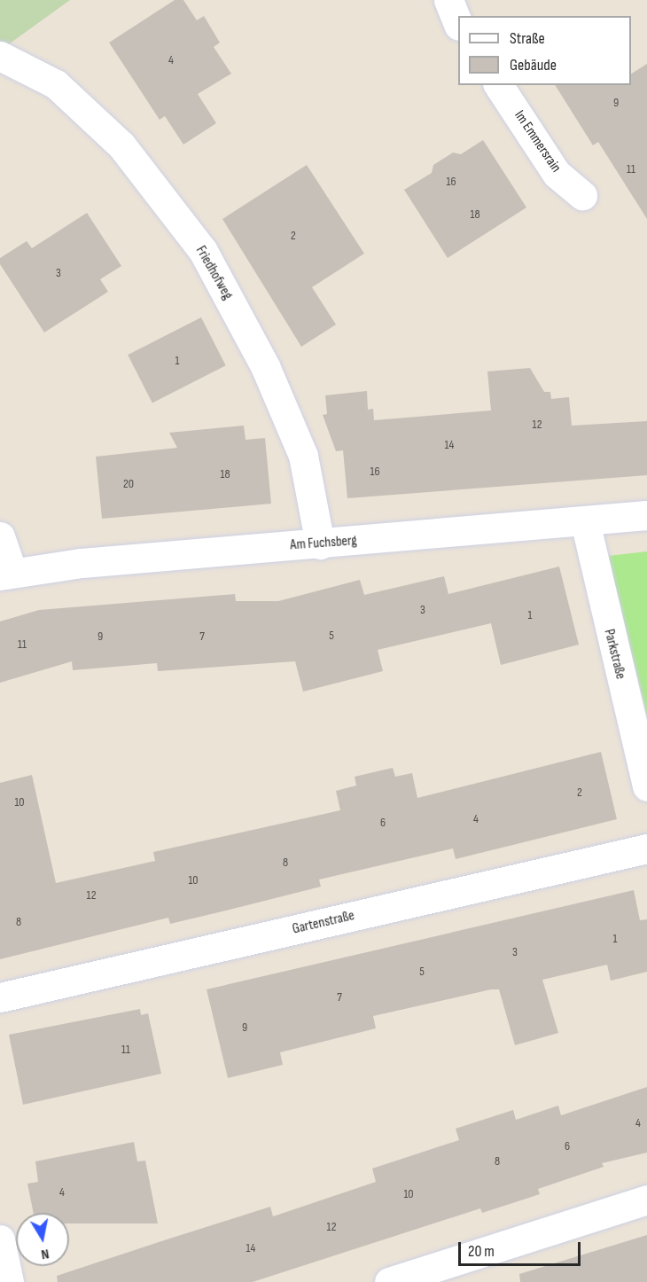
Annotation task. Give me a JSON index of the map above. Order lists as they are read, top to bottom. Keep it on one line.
{"streets":{"street":["Im Emmersrain","Friedhofweg","Am Fuchsberg","Parkstraße","Gartenstraße"]},"crossings":[["Friedhofweg","Am Fuchsberg"],["Am Fuchsberg","Parkstraße"]],"house_numbers":["4","9","11","16","18","2","3","1","12","14","16","18","20","3","1","5","9","7","11","2","10","4","6","8","10","12","8","1","3","5","7","9","11","4","6","8","4","10","12","14"],"legend":["Straße","Gebäude"],"scale_bar":"20 m","north":"bottom"}
